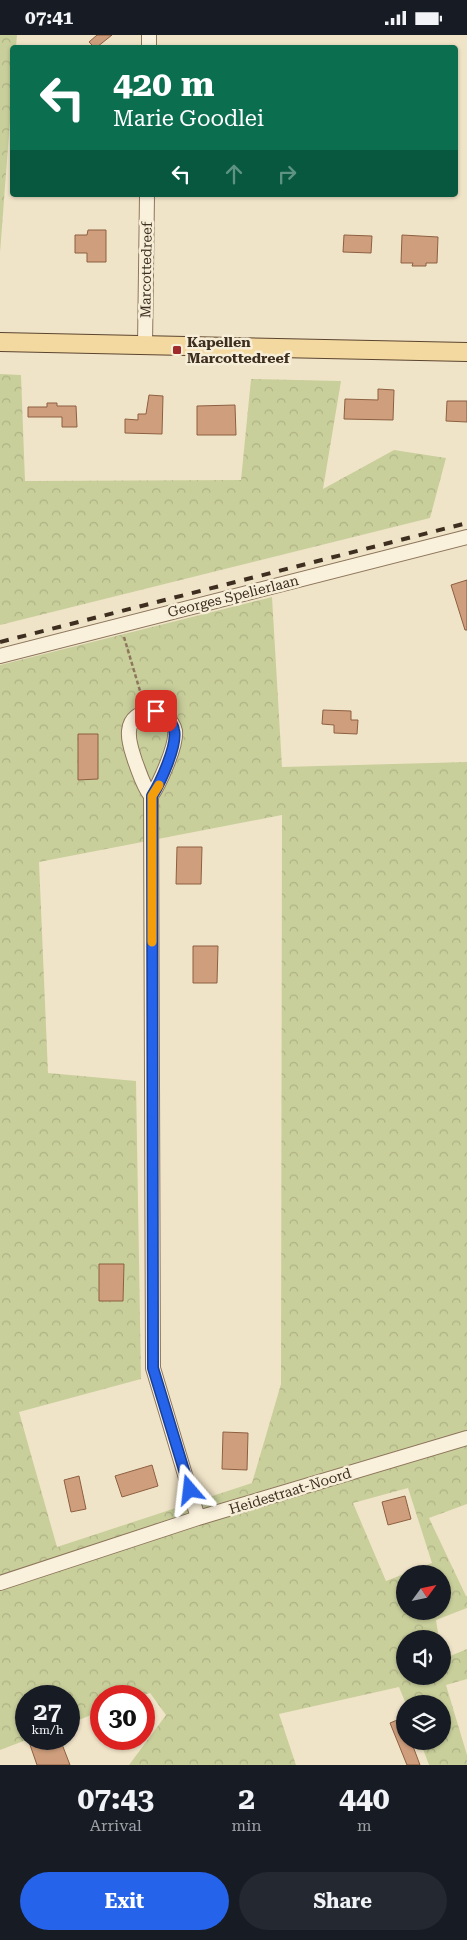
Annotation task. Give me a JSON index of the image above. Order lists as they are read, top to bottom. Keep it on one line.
{"streets":{"street":["Marcottedreef","Georges Spelierlaan","Heidestraat-Noord"]},"places":{"transit":["Kapellen Marcottedreef"]},"north":"top right","page":{"status":"07:41","turn":["420 m","Marie Goodlei"],"speed":"27 km/h","limit":"30","eta":["07:43","Arrival","2","min","440","m"],"buttons":["Exit","Share"]}}
